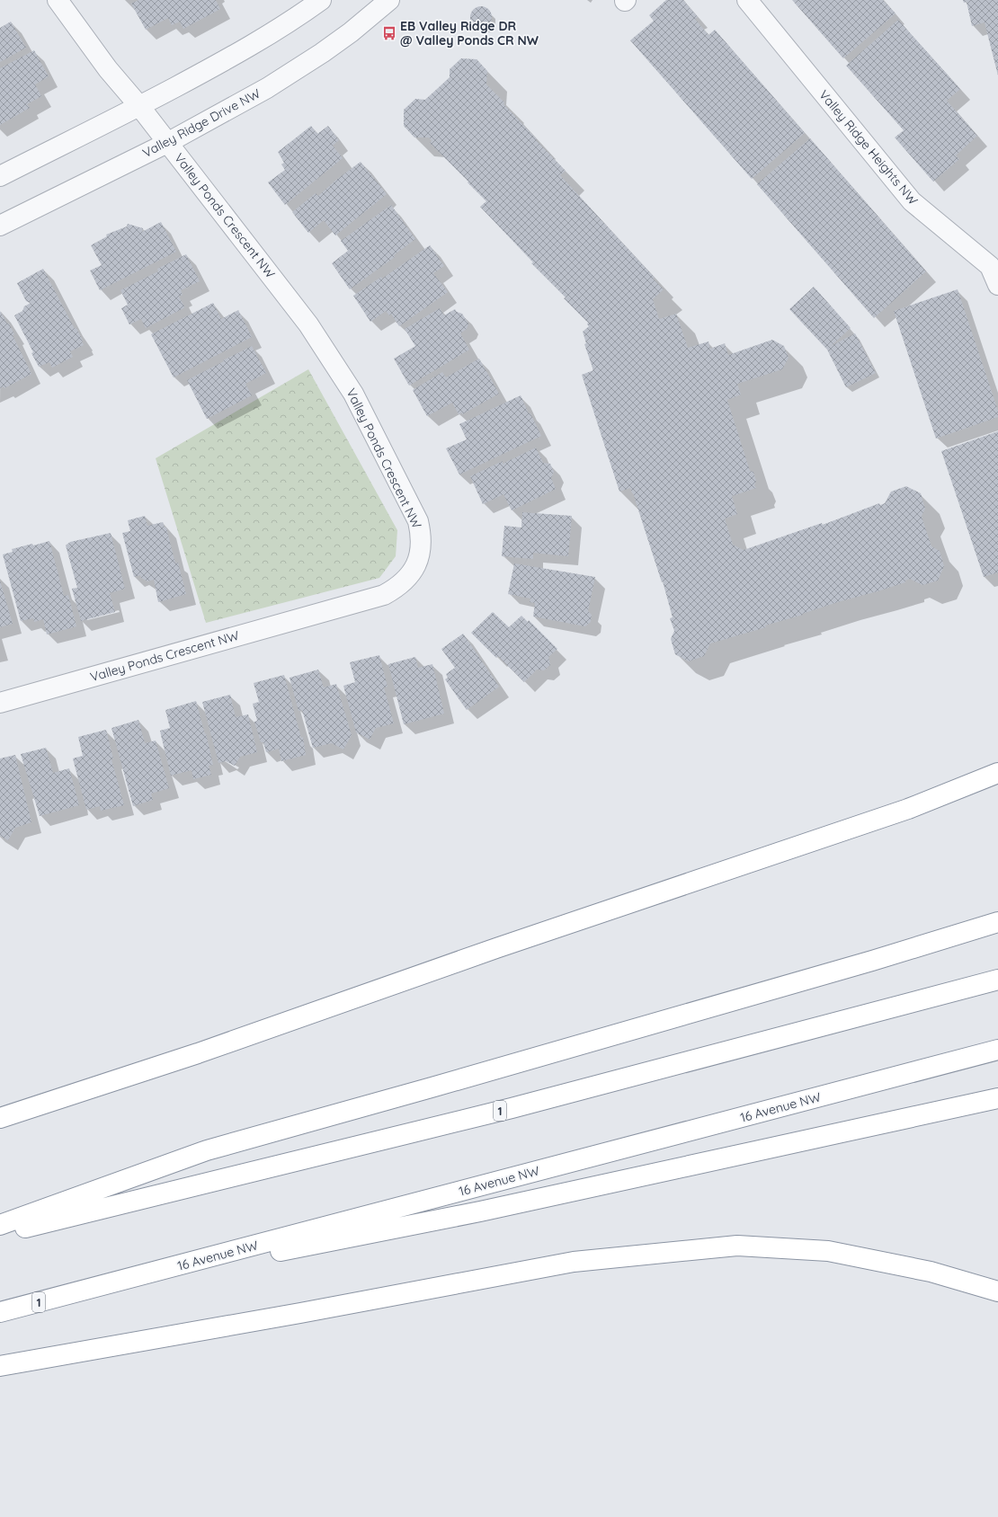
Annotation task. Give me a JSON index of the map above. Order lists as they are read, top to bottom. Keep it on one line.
{"streets":{"highway":["16 Avenue NW","1"],"street":["Valley Ridge Drive NW","Valley Ridge Heights NW","Valley Ponds Crescent NW"]},"crossings":[["Valley Ridge Drive NW","Valley Ponds Crescent NW"]],"places":{"bus stop":["EB Valley Ridge DR @ Valley Ponds CR NW"]}}
